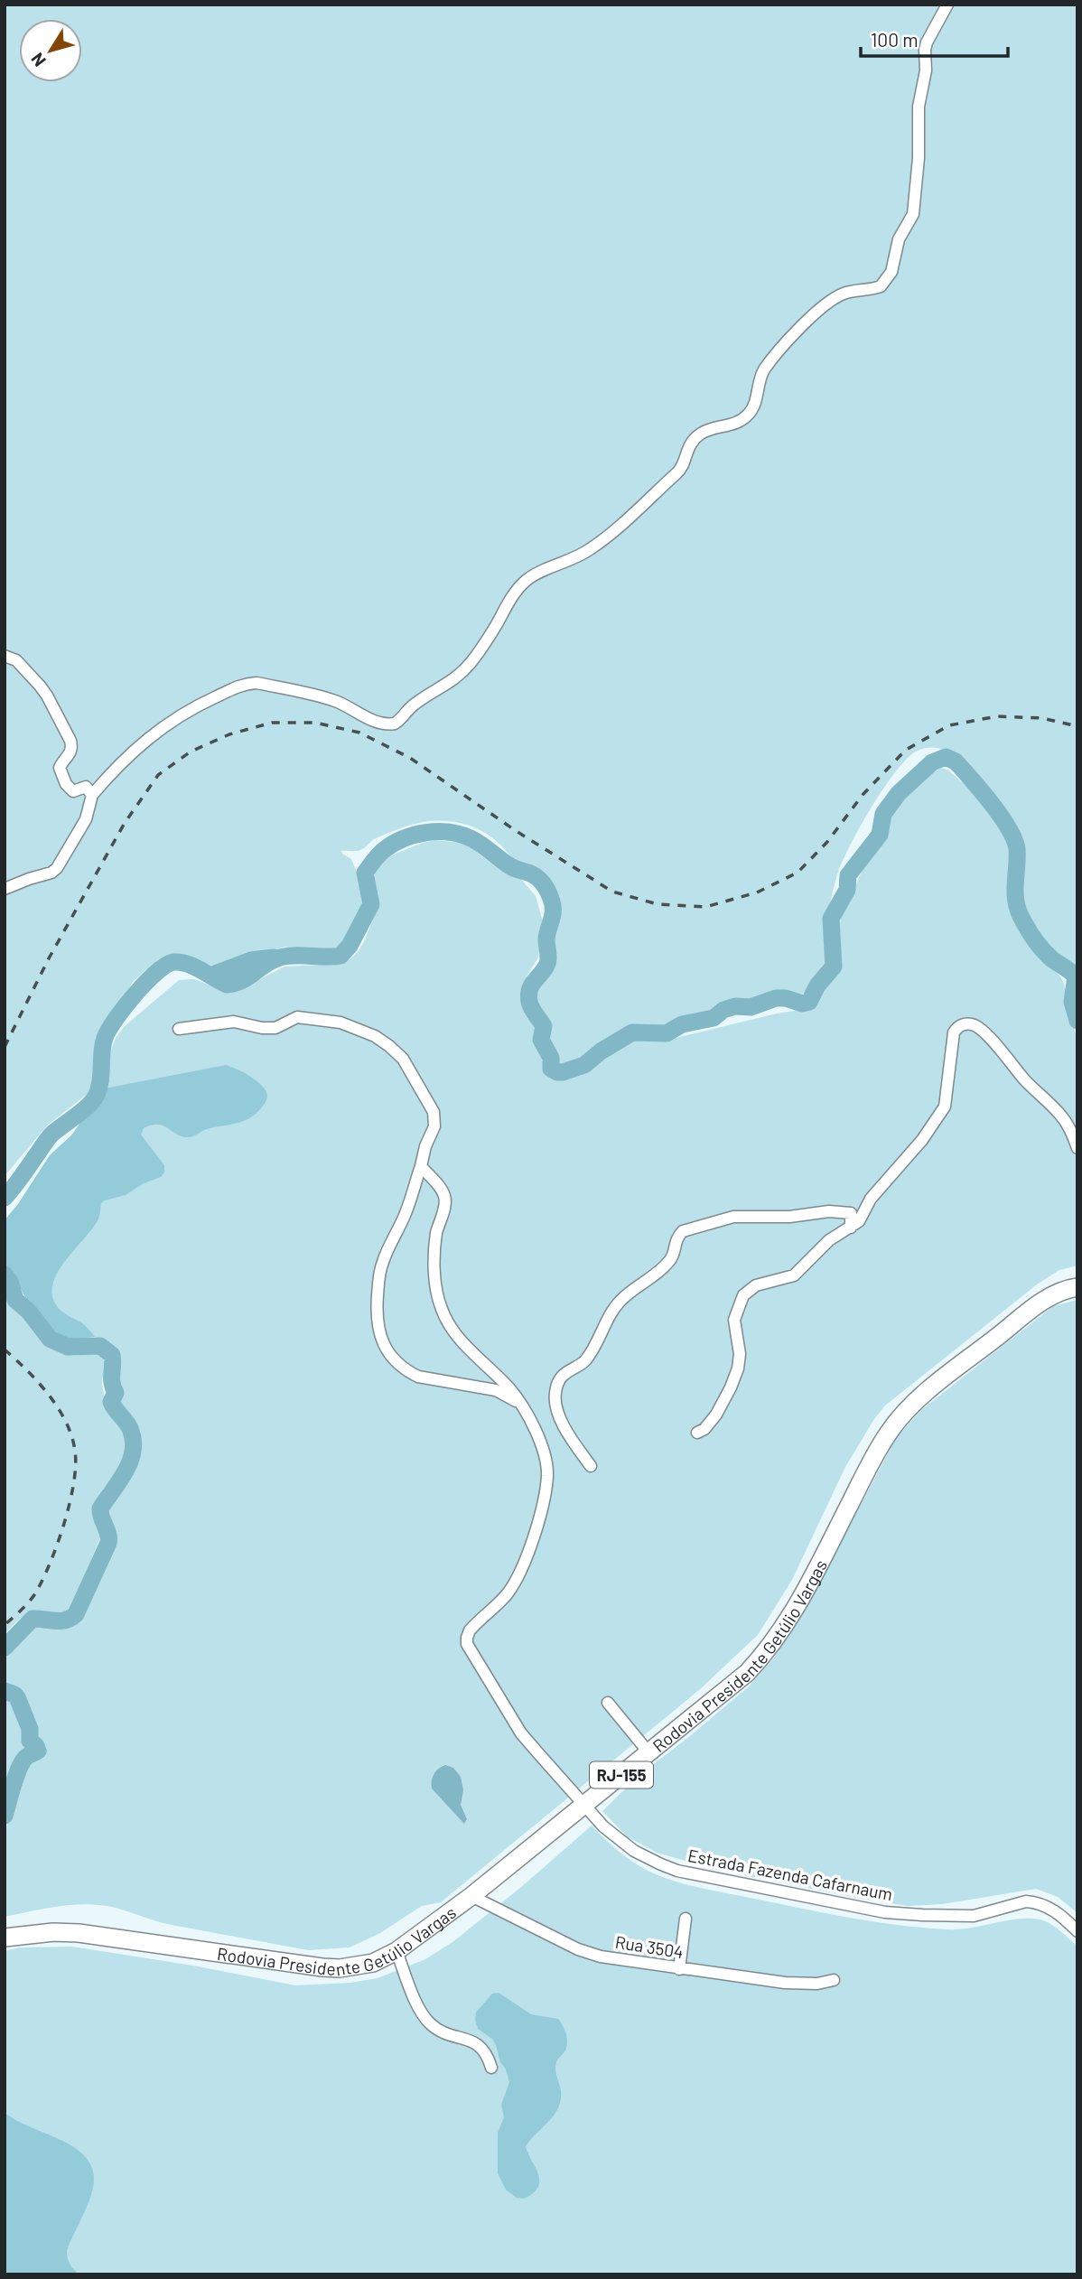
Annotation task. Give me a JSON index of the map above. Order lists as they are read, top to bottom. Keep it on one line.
{"streets":{"main road":["Rodovia Presidente Getúlio Vargas","RJ-155"],"street":["Estrada Fazenda Cafarnaum","Rua 3504"]},"crossings":[["Rodovia Presidente Getúlio Vargas","Estrada Fazenda Cafarnaum"],["Rodovia Presidente Getúlio Vargas","Rua 3504"]],"scale_bar":"100 m","north":"bottom left"}
